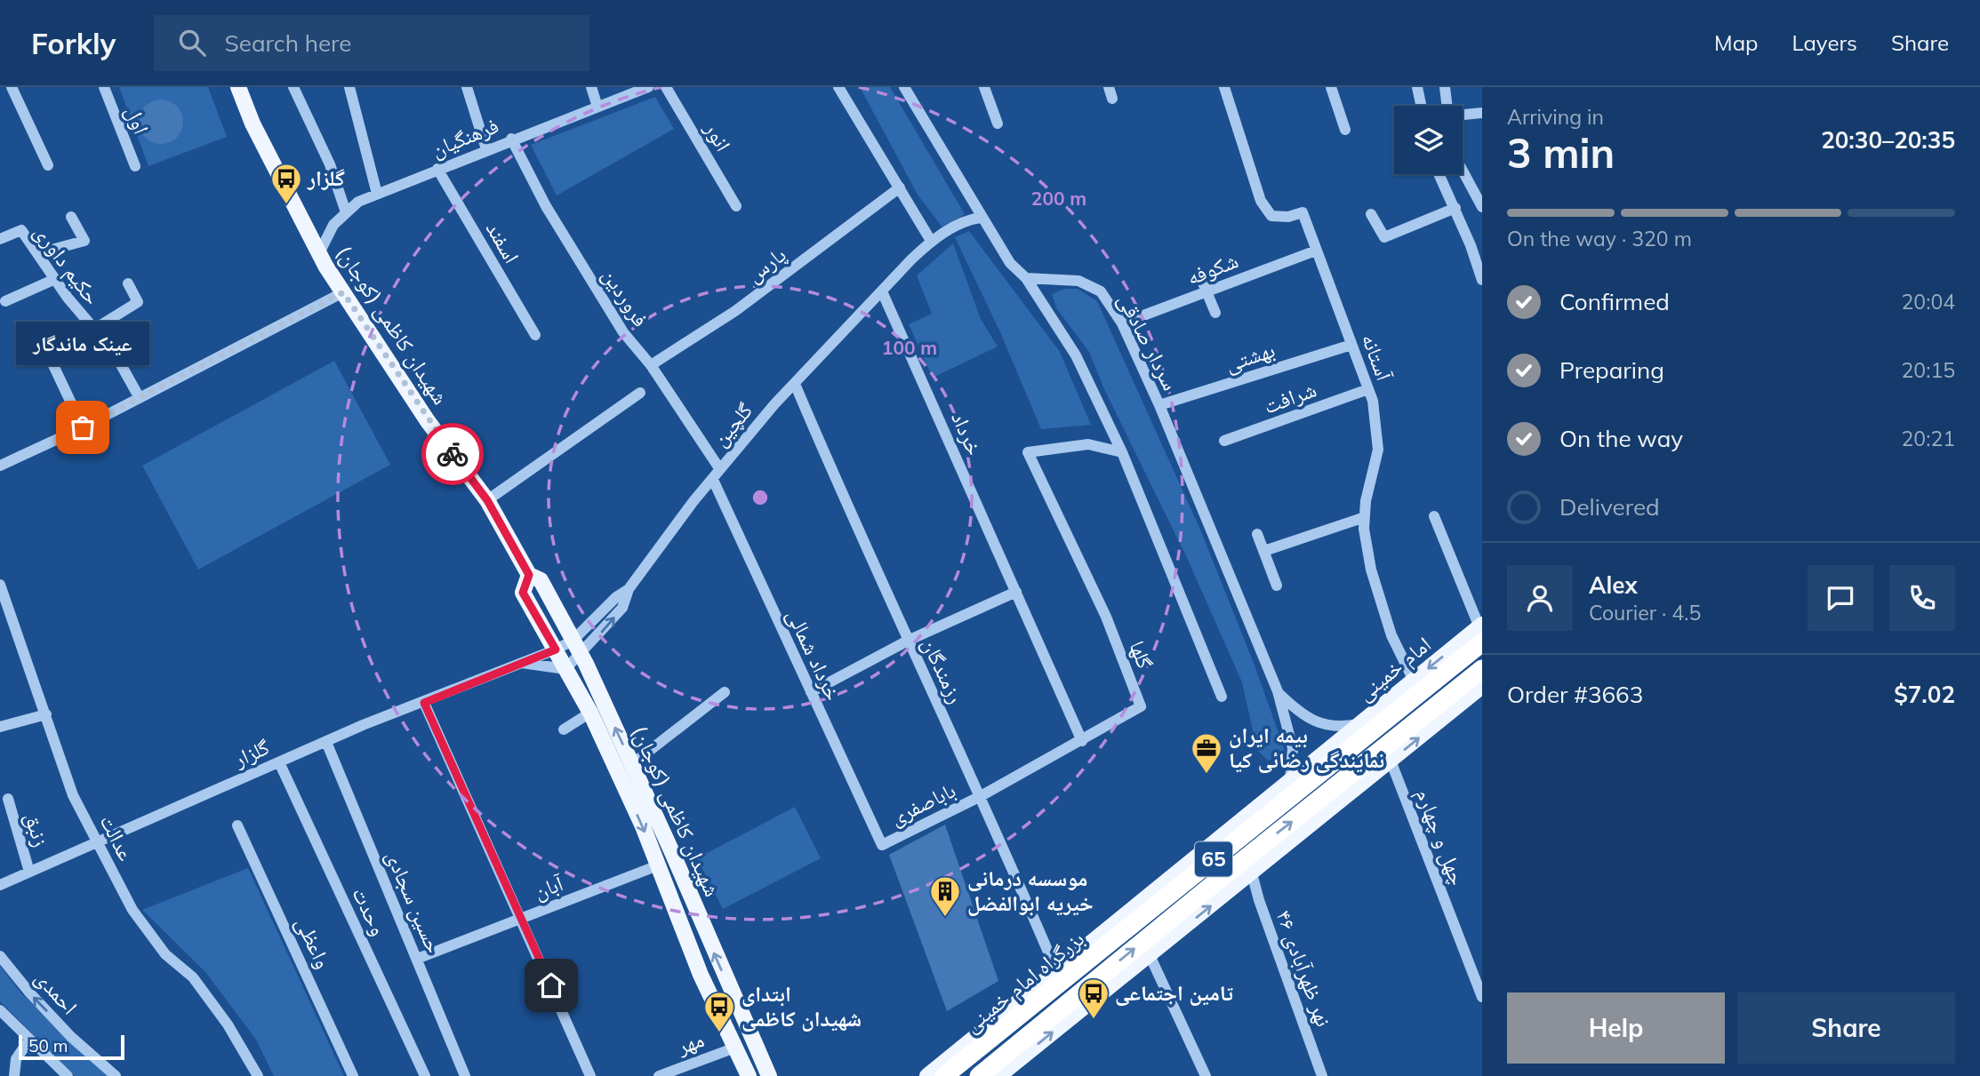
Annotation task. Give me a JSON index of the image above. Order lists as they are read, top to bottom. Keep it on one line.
{"streets":{"highway":["65","بزرگراه امام خمینی"],"main road":["شهیدان کاظمی (کوجان)","امام خمینی"],"street":["اول","انور","فرهنگیان","اسفند","حکیم داوری","پارس","شکوفه","فروردین","سردار صادقی","بهشتی","آستانه","شرافت","گلچین","خرداد","خرداد شمالی","گلها","رزمندگان","گلزار","باباصفری","زنبق","چهل و چهارم","عدالت","آبان","حسین سجادی","وحدت","واعظی","نهر ظهرآبادی ۴۶","احمدی","مهر"]},"crossings":[["فرهنگیان","اسفند"],["فرهنگیان","فروردین"],["فرهنگیان","شهیدان کاظمی (کوجان)"],["پارس","فروردین"],["شکوفه","سردار صادقی"],["شکوفه","آستانه"],["فروردین","گلچین"],["شهیدان کاظمی (کوجان)","گلچین"],["شهیدان کاظمی (کوجان)","گلزار"],["شهیدان کاظمی (کوجان)","آبان"],["شهیدان کاظمی (کوجان)","مهر"],["سردار صادقی","بهشتی"],["سردار صادقی","امام خمینی"],["بهشتی","آستانه"],["آستانه","شرافت"],["آستانه","امام خمینی"],["گلچین","خرداد"],["گلچین","خرداد شمالی"],["گلچین","رزمندگان"],["گلچین","گلزار"],["خرداد","گلها"],["خرداد شمالی","باباصفری"],["گلها","رزمندگان"],["گلها","باباصفری"],["امام خمینی","رزمندگان"],["امام خمینی","بزرگراه امام خمینی"],["رزمندگان","باباصفری"],["گلزار","زنبق"],["گلزار","عدالت"],["گلزار","حسین سجادی"],["گلزار","وحدت"],["آبان","حسین سجادی"]],"places":{"bus stop":["گلزار","تامین اجتماعی","ابتدای شهیدان کاظمی"],"other":["عینک ماندگار"],"office":["بیمه ایران نمایندگی رضائی کيا"],"building":["موسسه درمانی خیریه ابوالفضل"]},"scale_bar":"50 m","page":{"header":"Forkly","search":"Search here","nav":["Map","Layers","Share"],"heading":["3 min","Arriving in","20:30–20:35"],"panel":["Alex","Courier · 4.5","Order #3663","$7.02"],"bar":"On the way · 320 m","list":[["Confirmed","20:04"],["Preparing","20:15"],["On the way","20:21"],"Delivered"],"bubble":"عینک ماندگار","buttons":["Help","Share"],"scale":"50 m"},"rings":["200 m","100 m"]}
